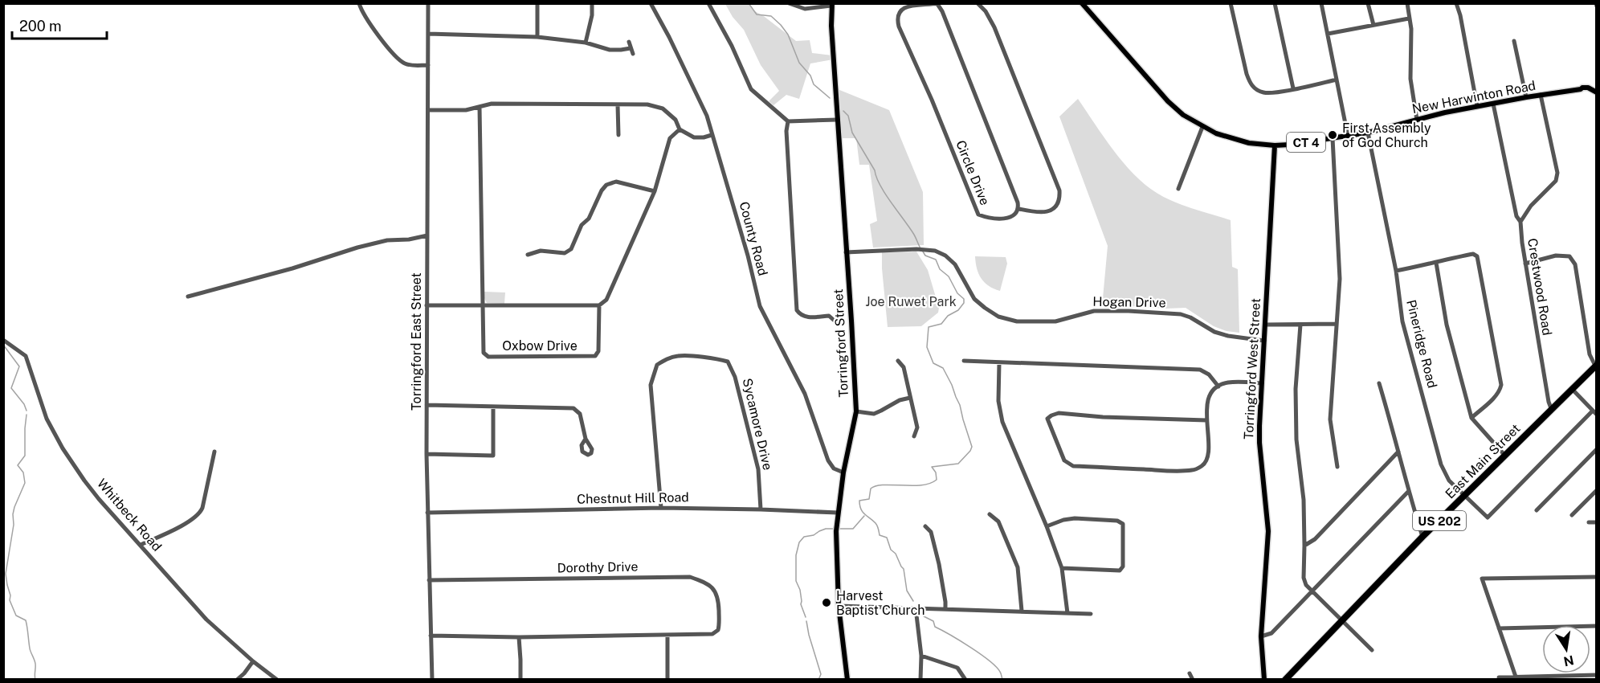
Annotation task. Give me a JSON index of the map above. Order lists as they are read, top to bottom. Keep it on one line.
{"streets":{"highway":["East Main Street","US 202"],"main road":["New Harwinton Road","CT 4","Torringford Street","Torringford West Street"],"street":["Circle Drive","County Road","Crestwood Road","Hogan Drive","Torringford East Street","Pineridge Road","Oxbow Drive","Sycamore Drive","Chestnut Hill Road","Whitbeck Road","Dorothy Drive"]},"crossings":[["New Harwinton Road","Crestwood Road"],["New Harwinton Road","Pineridge Road"],["New Harwinton Road","Torringford West Street"],["County Road","Torringford Street"],["Crestwood Road","East Main Street"],["Hogan Drive","Torringford Street"],["Hogan Drive","Torringford West Street"],["Torringford East Street","Chestnut Hill Road"],["Torringford East Street","Dorothy Drive"],["Torringford Street","Chestnut Hill Road"],["Pineridge Road","East Main Street"],["Sycamore Drive","Chestnut Hill Road"]],"parks":["Joe Ruwet Park"],"places":["First Assembly of God Church","Harvest Baptist Church"],"scale_bar":"200 m","north":"bottom"}
